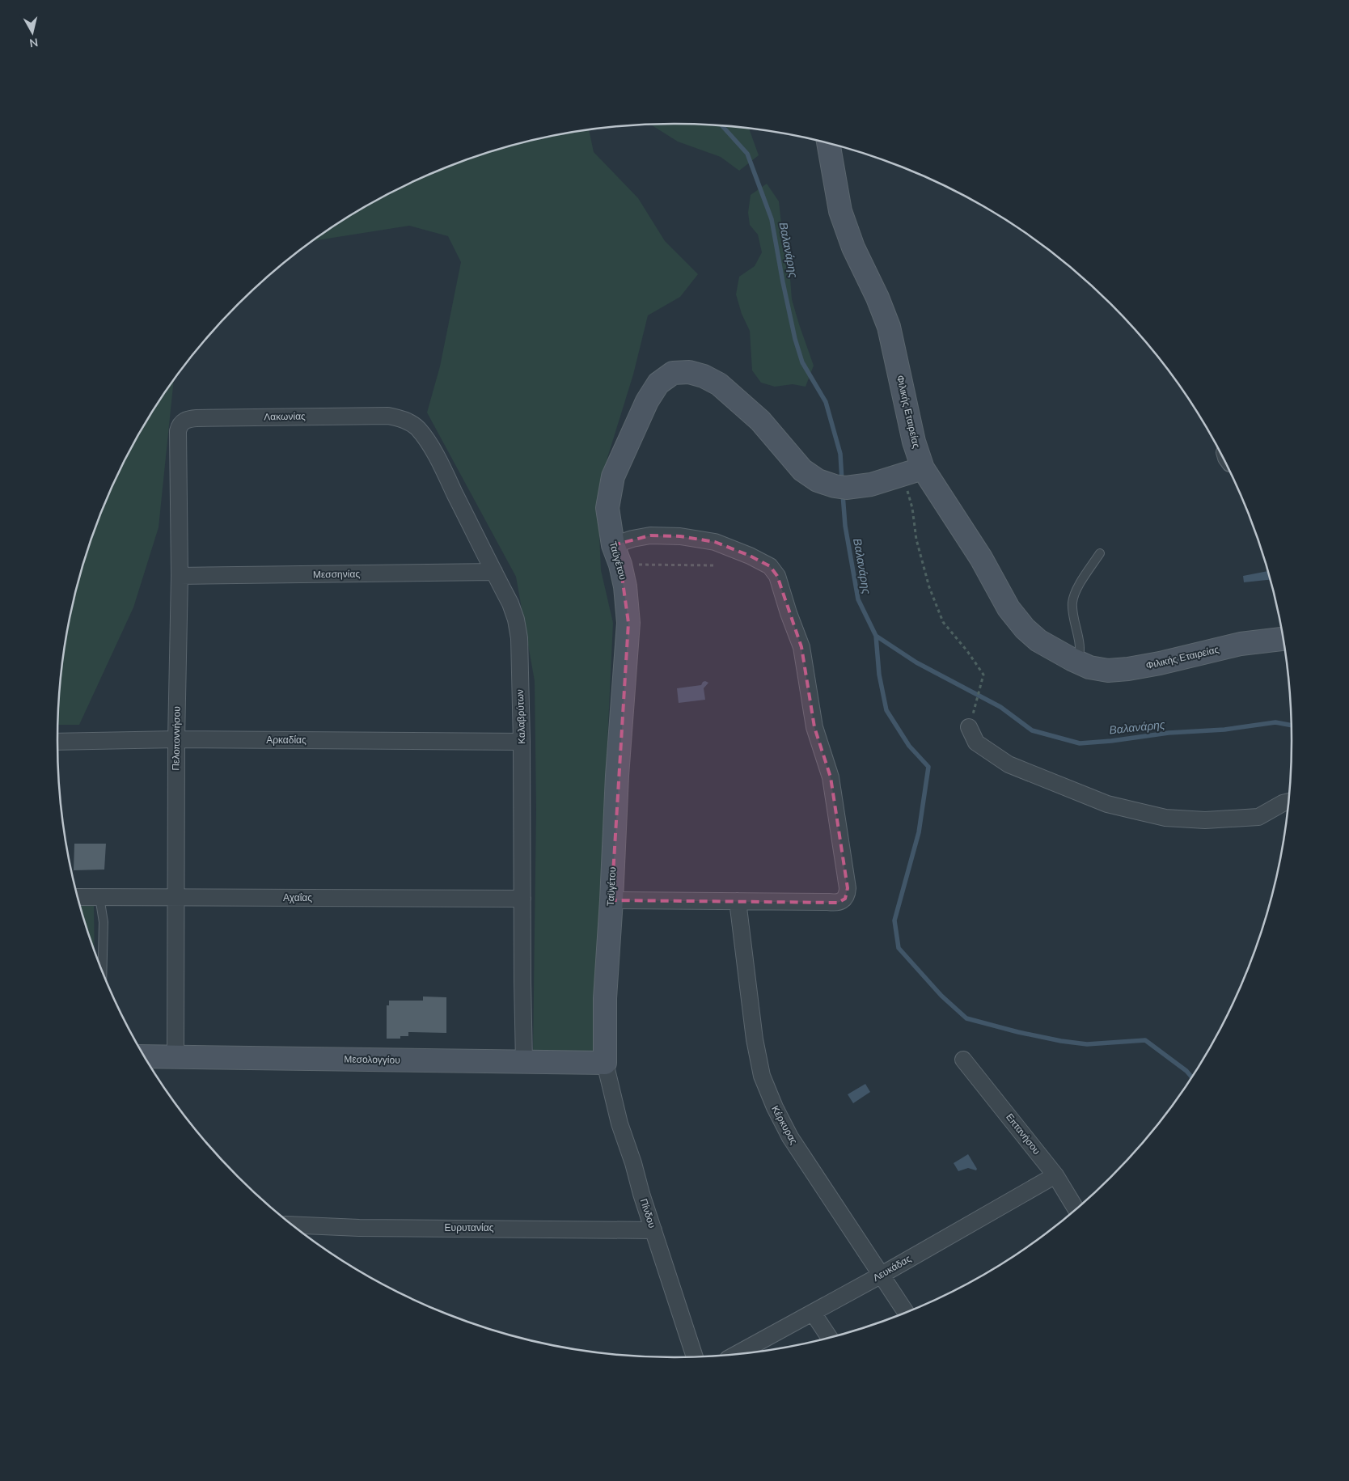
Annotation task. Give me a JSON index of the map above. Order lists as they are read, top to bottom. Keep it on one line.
{"streets":{"street":["Φιλικής Εταιρείας","Λακωνίας","Ταϋγέτου","Μεσσηνίας","Καλαβρύτων","Πελοποννήσου","Αρκαδίας","Αχαΐας","Μεσολογγίου","Κέρκυρας","Επτανήσου","Πίνδου","Ευρυτανίας","Λευκάδας"]},"crossings":[["Φιλικής Εταιρείας","Ταϋγέτου"],["Λακωνίας","Καλαβρύτων"],["Λακωνίας","Πελοποννήσου"],["Ταϋγέτου","Μεσολογγίου"],["Ταϋγέτου","Πίνδου"],["Μεσσηνίας","Καλαβρύτων"],["Μεσσηνίας","Πελοποννήσου"],["Καλαβρύτων","Αρκαδίας"],["Καλαβρύτων","Αχαΐας"],["Καλαβρύτων","Μεσολογγίου"],["Πελοποννήσου","Αρκαδίας"],["Πελοποννήσου","Αχαΐας"],["Πελοποννήσου","Μεσολογγίου"],["Μεσολογγίου","Πίνδου"],["Κέρκυρας","Λευκάδας"],["Επτανήσου","Λευκάδας"],["Πίνδου","Ευρυτανίας"]],"water":["Βαλανάρης"],"north":"bottom"}
